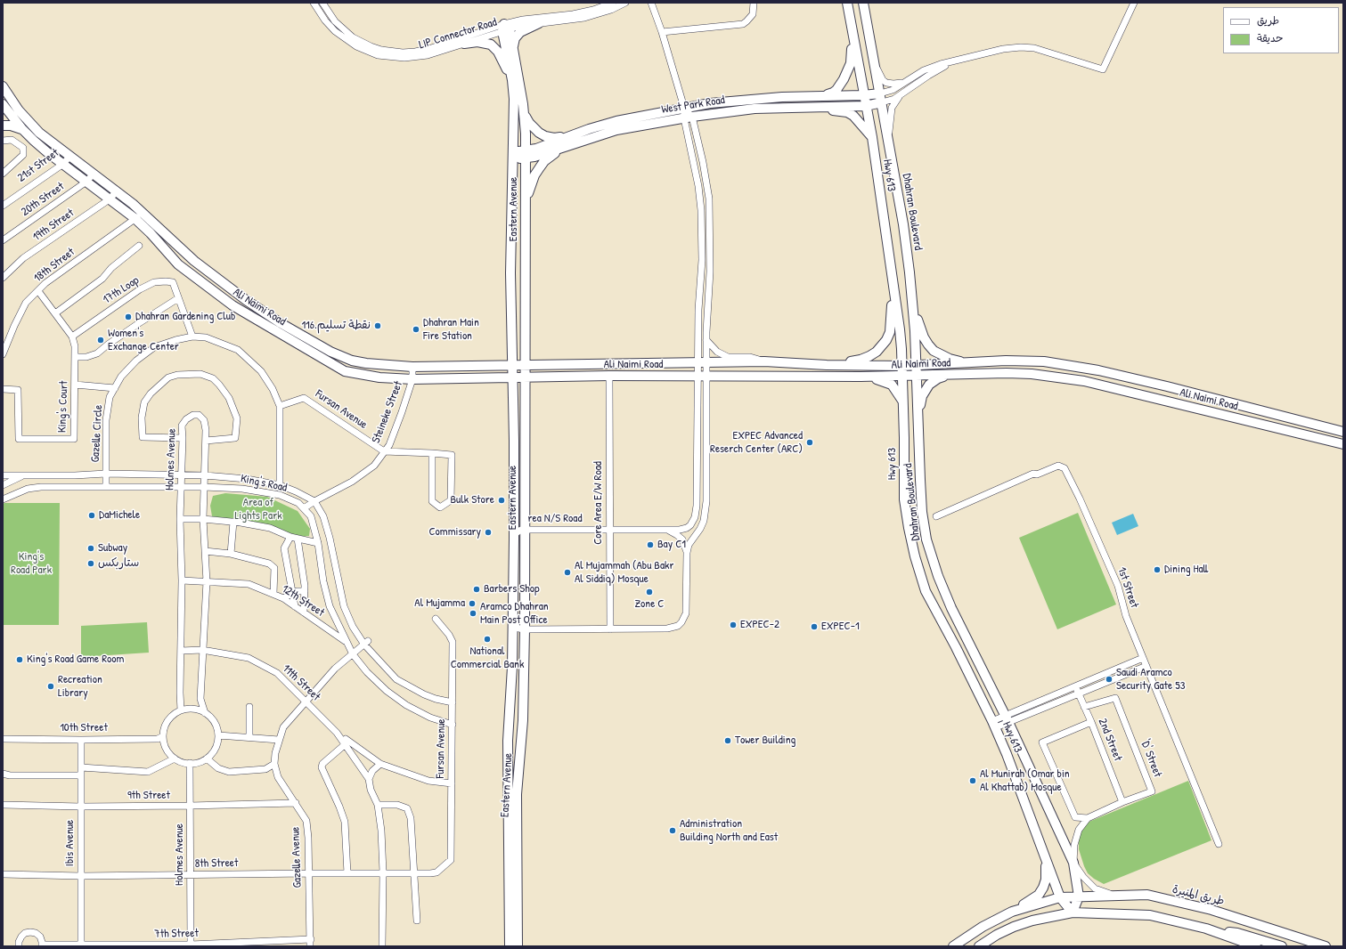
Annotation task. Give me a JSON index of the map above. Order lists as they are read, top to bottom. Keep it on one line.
{"streets":{"main road":["West Park Road","Hwy 613","Eastern Avenue","Dhahran Boulevard","Ali Naimi Road","طريق المنيرة"],"street":["LIP Connector Road","21st Street","20th Street","19th Street","18th Street","17th Loop","King's Court","Fursan Avenue","Steineke Street","Gazelle Circle","Holmes Avenue","King's Road","Core Area E/W Road","rea N/S Road","1st Street","12th Street","11th Street","10th Street","2nd Street","'D' Street","9th Street","Ibis Avenue","Gazelle Avenue","8th Street","7th Street"]},"crossings":[["LIP Connector Road","Eastern Avenue"],["West Park Road","Hwy 613"],["West Park Road","Eastern Avenue"],["West Park Road","Dhahran Boulevard"],["21st Street","Ali Naimi Road"],["Hwy 613","Ali Naimi Road"],["Hwy 613","طريق المنيرة"],["20th Street","Ali Naimi Road"],["Eastern Avenue","Ali Naimi Road"],["Eastern Avenue","rea N/S Road"],["Dhahran Boulevard","Ali Naimi Road"],["Dhahran Boulevard","طريق المنيرة"],["19th Street","Ali Naimi Road"],["18th Street","Ali Naimi Road"],["18th Street","King's Court"],["17th Loop","King's Court"],["17th Loop","Gazelle Circle"],["Ali Naimi Road","Steineke Street"],["Ali Naimi Road","Core Area E/W Road"],["Ali Naimi Road","rea N/S Road"],["Fursan Avenue","Steineke Street"],["Fursan Avenue","Gazelle Circle"],["Fursan Avenue","King's Road"],["Fursan Avenue","11th Street"],["Fursan Avenue","8th Street"],["Steineke Street","King's Road"],["Gazelle Circle","King's Road"],["Holmes Avenue","King's Road"],["Holmes Avenue","12th Street"],["Holmes Avenue","11th Street"],["Holmes Avenue","10th Street"],["Holmes Avenue","9th Street"],["Holmes Avenue","8th Street"],["Holmes Avenue","7th Street"],["King's Road","12th Street"],["King's Road","Gazelle Avenue"],["Core Area E/W Road","rea N/S Road"],["11th Street","Gazelle Avenue"],["11th Street","8th Street"],["10th Street","Ibis Avenue"],["2nd Street","'D' Street"],["9th Street","Ibis Avenue"],["9th Street","Gazelle Avenue"],["Ibis Avenue","8th Street"],["Ibis Avenue","7th Street"],["Gazelle Avenue","8th Street"],["Gazelle Avenue","7th Street"]],"parks":["Area of Lights Park","King's Road Park"],"places":["Dhahran Gardening Club","نقطة تسليم.116","Dhahran Main Fire Station","Women's Exchange Center","EXPEC Advanced Reserch Center (ARC)","Bulk Store","DaMichele","Commissary","Bay C1","Subway","ستاربكس","Dining Hall","Al Mujammah (Abu Bakr Al Siddiq) Mosque","Barbers Shop","Zone C","Al Mujamma","Aramco Dhahran Main Post Office","EXPEC-2","EXPEC-1","National Commercial Bank","King's Road Game Room","Saudi Aramco Security Gate 53","Recreation Library","Tower Building","Al Munirah (Omar bin Al Khattab) Mosque","Administration Building North and East"],"legend":["طريق","حديقة"]}
